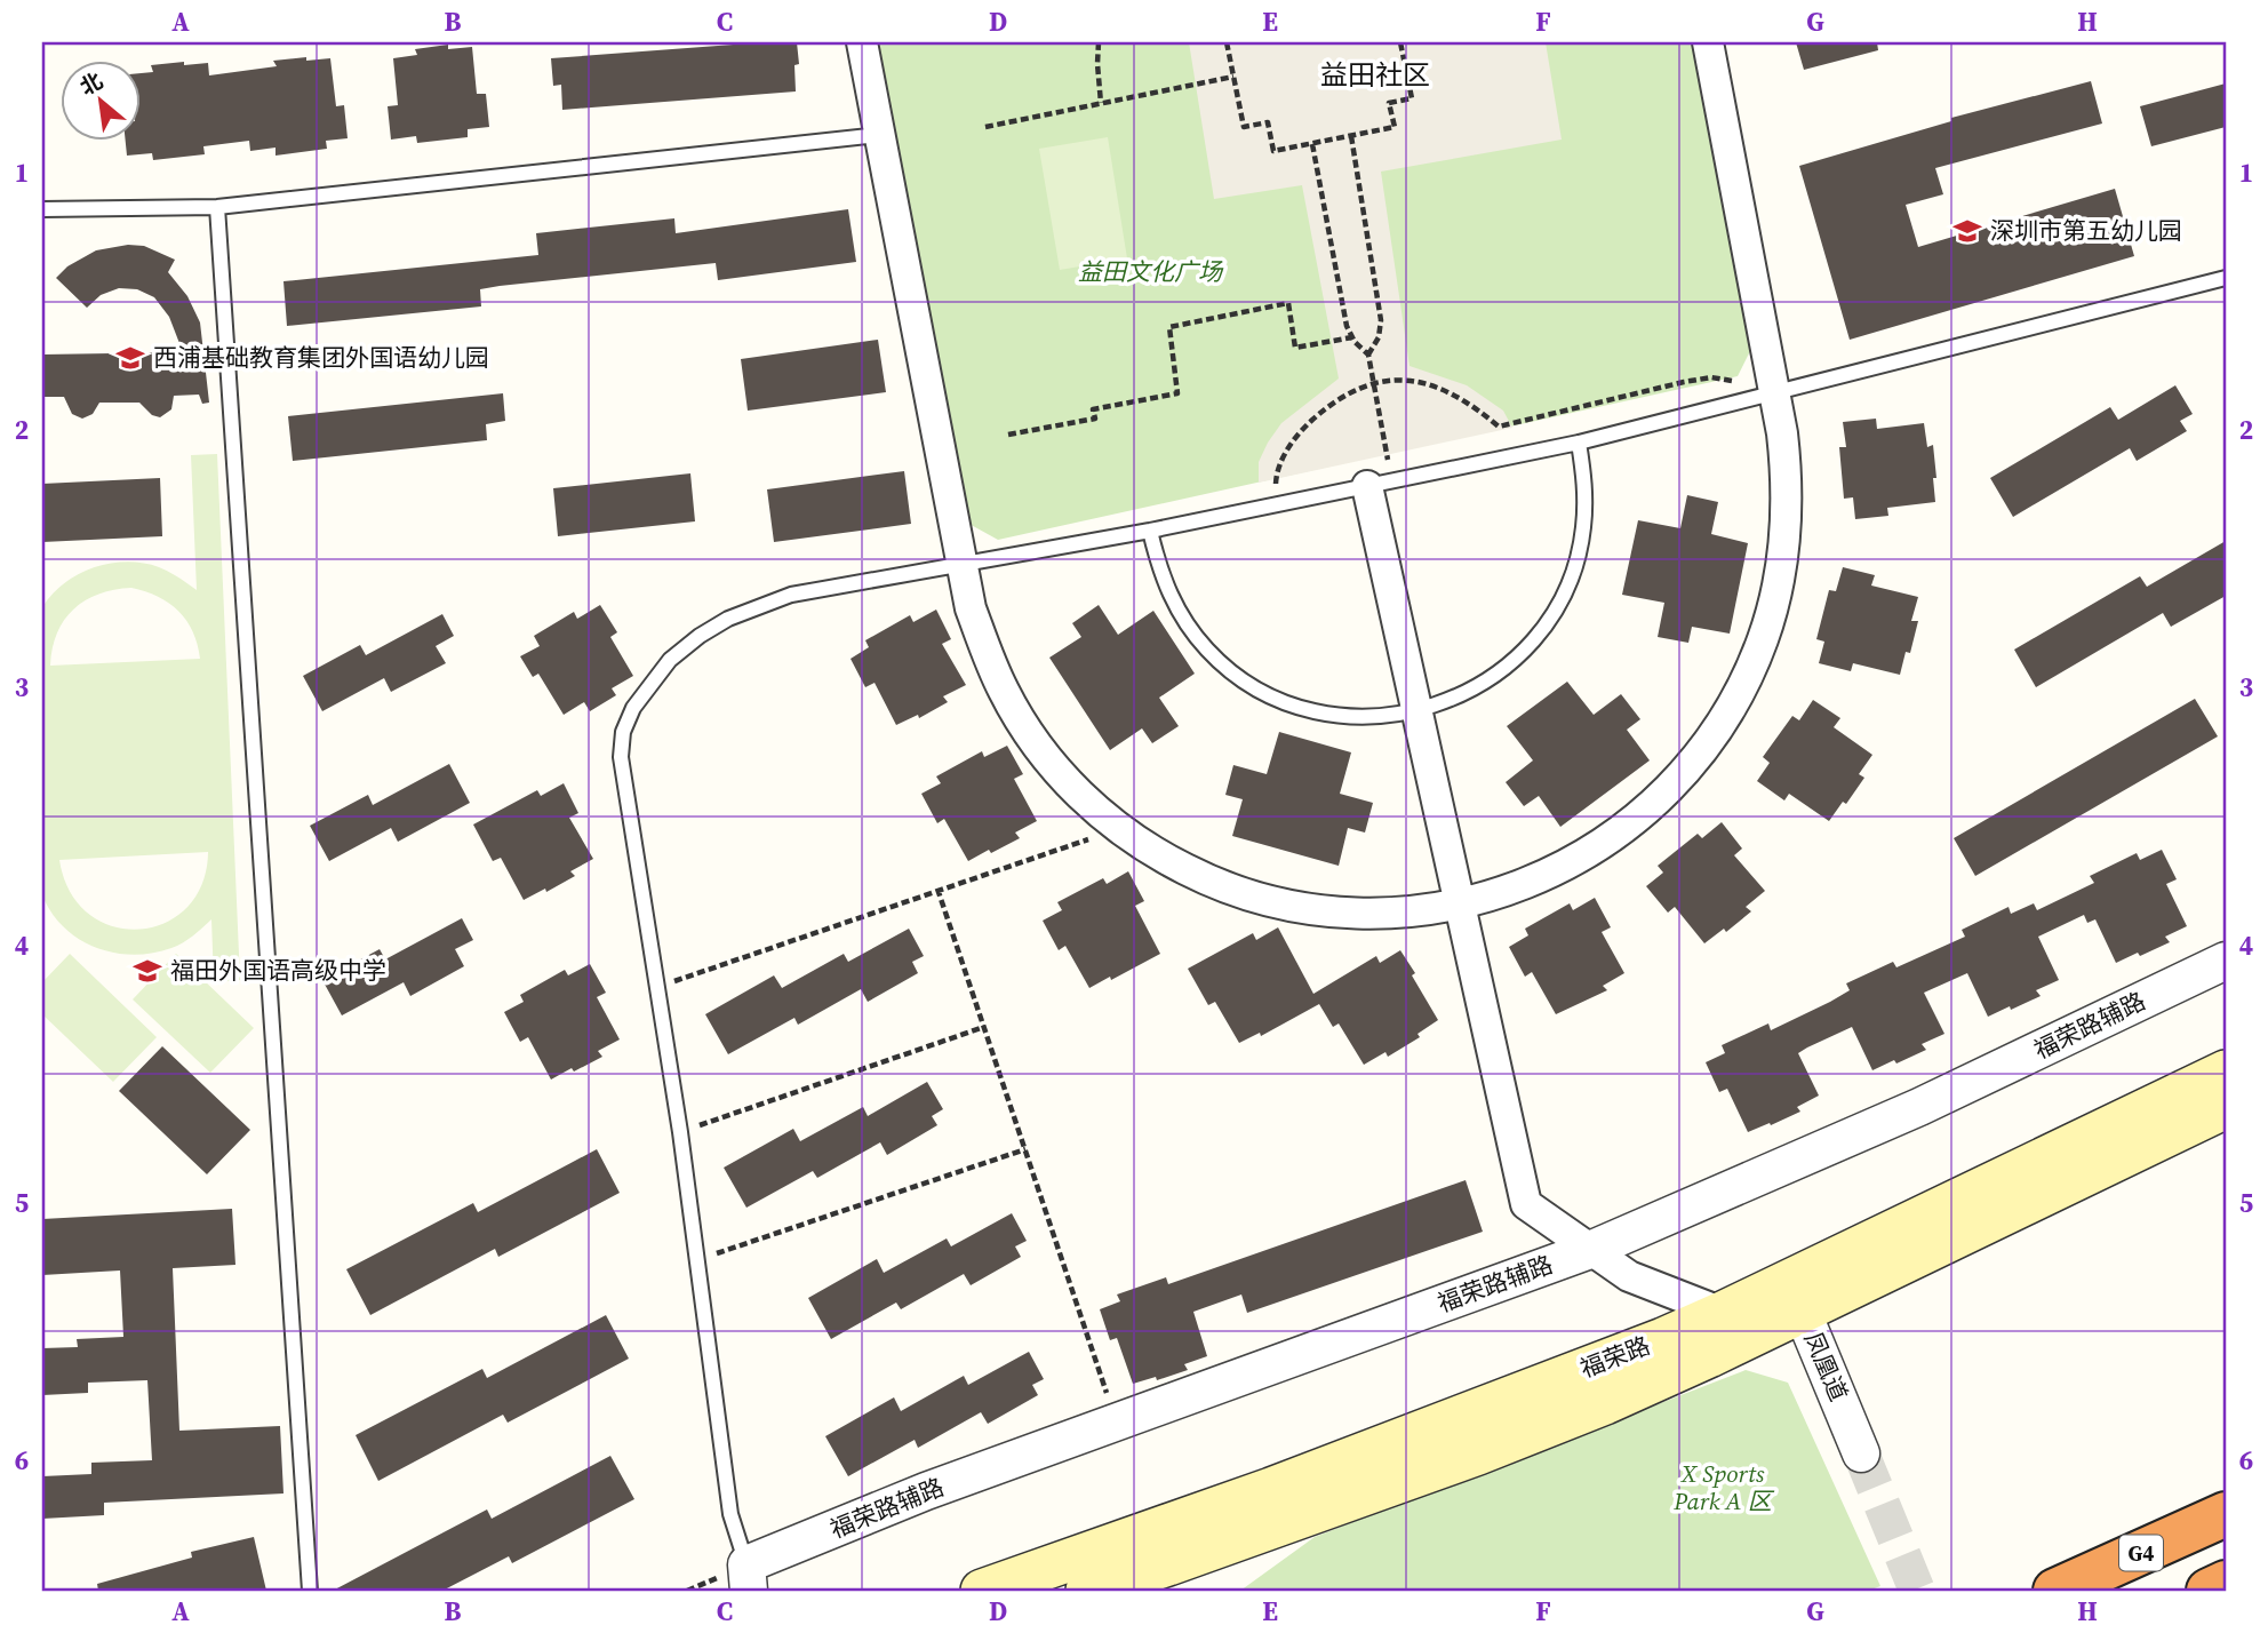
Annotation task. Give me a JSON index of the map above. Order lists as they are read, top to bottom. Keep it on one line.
{"streets":{"highway":["G4"],"main road":["福荣路"],"street":["福荣路辅路","凤凰道"]},"crossings":[["福荣路","凤凰道"]],"districts":["益田社区"],"parks":["益田文化广场","X Sports Park A 区"],"places":{"school or university":["深圳市第五幼儿园","西浦基础教育集团外国语幼儿园","福田外国语高级中学"]},"north":"top left","grid":{"columns":["A","B","C","D","E","F","G","H"],"rows":["1","2","3","4","5","6"]}}
